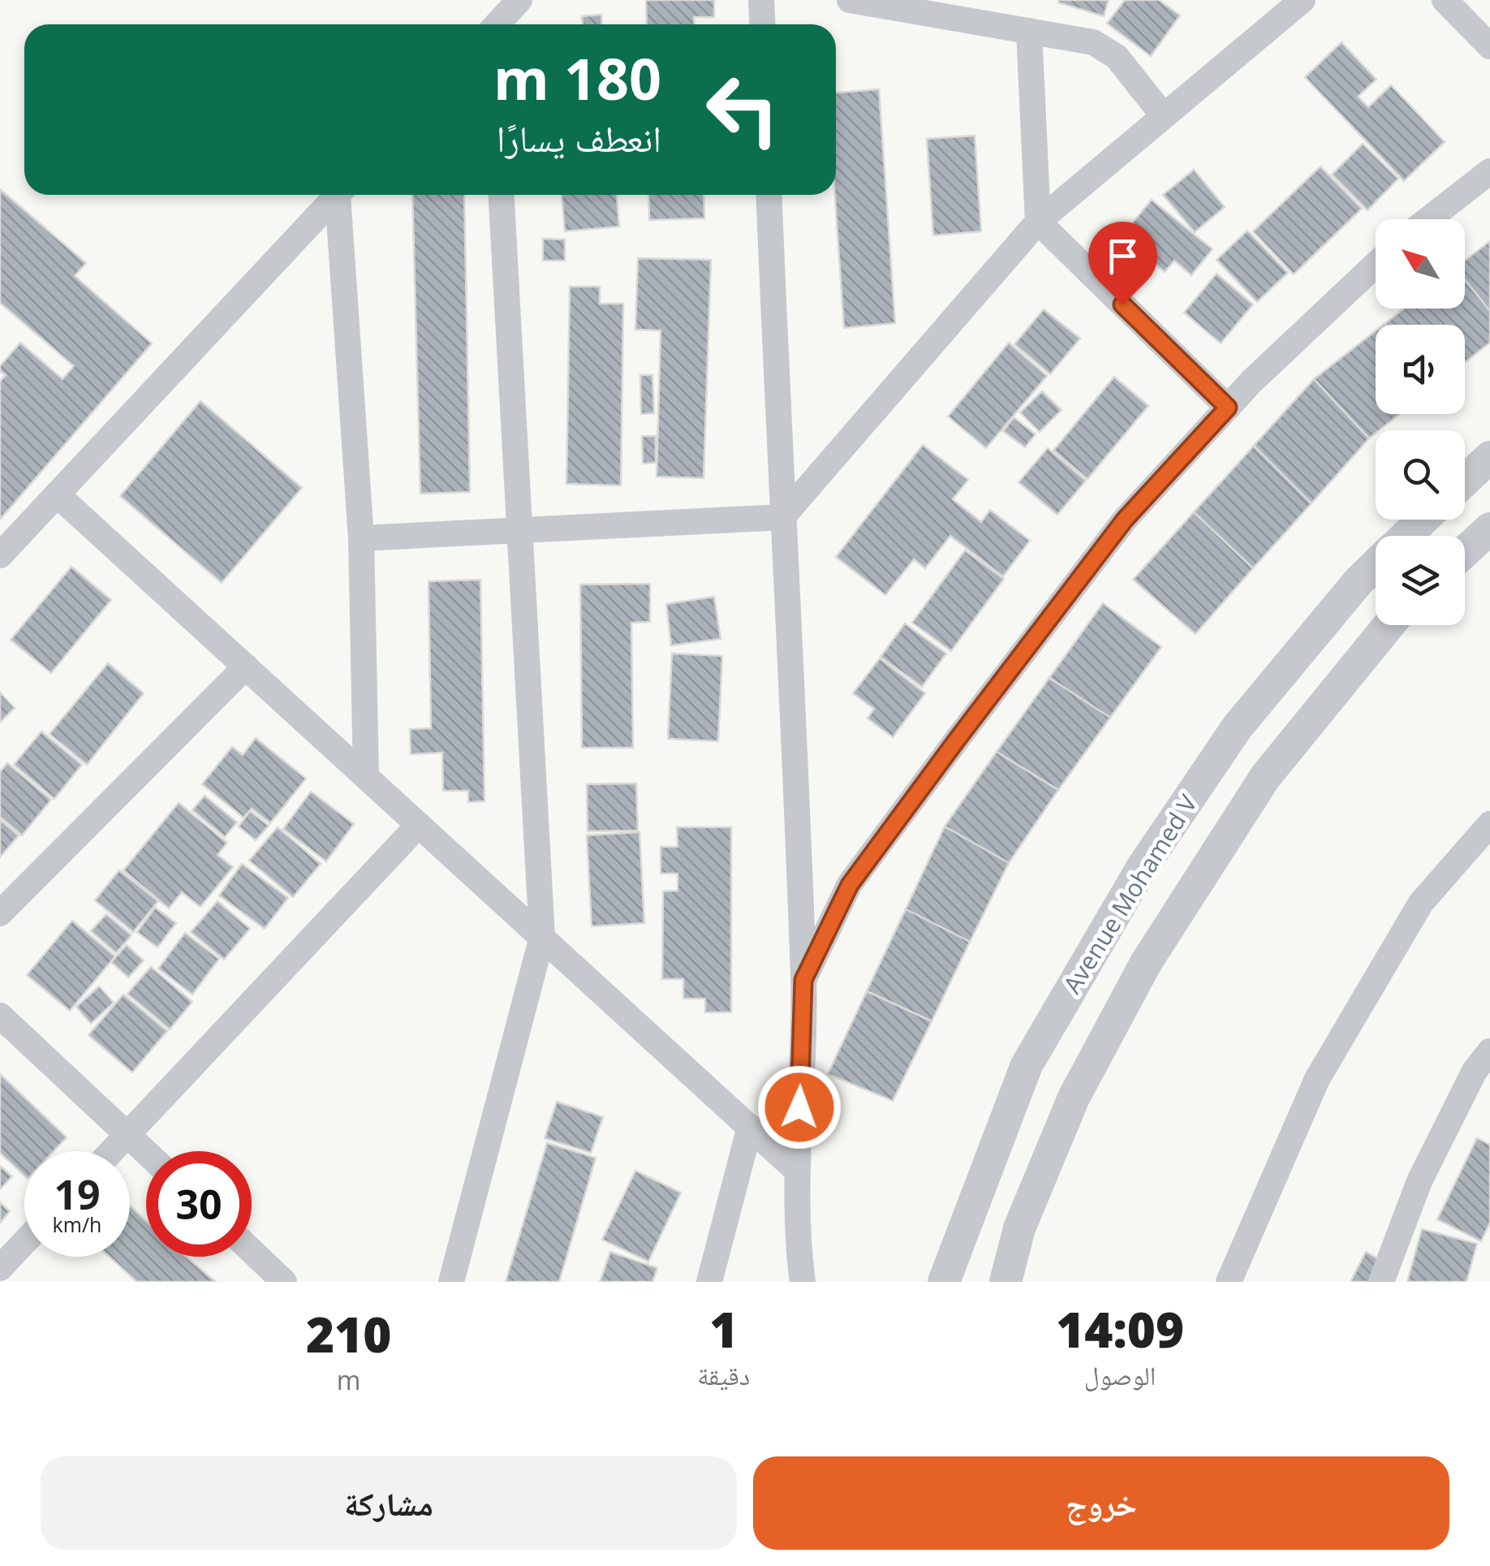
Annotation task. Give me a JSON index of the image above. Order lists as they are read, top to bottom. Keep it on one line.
{"streets":{"street":["Avenue Mohamed V"]},"north":"top left","page":{"turn":["180 m","انعطف يسارًا"],"speed":"19 km/h","limit":"30","eta":["14:09","الوصول","1","دقيقة","210","m"],"buttons":["خروج","مشاركة"]}}
